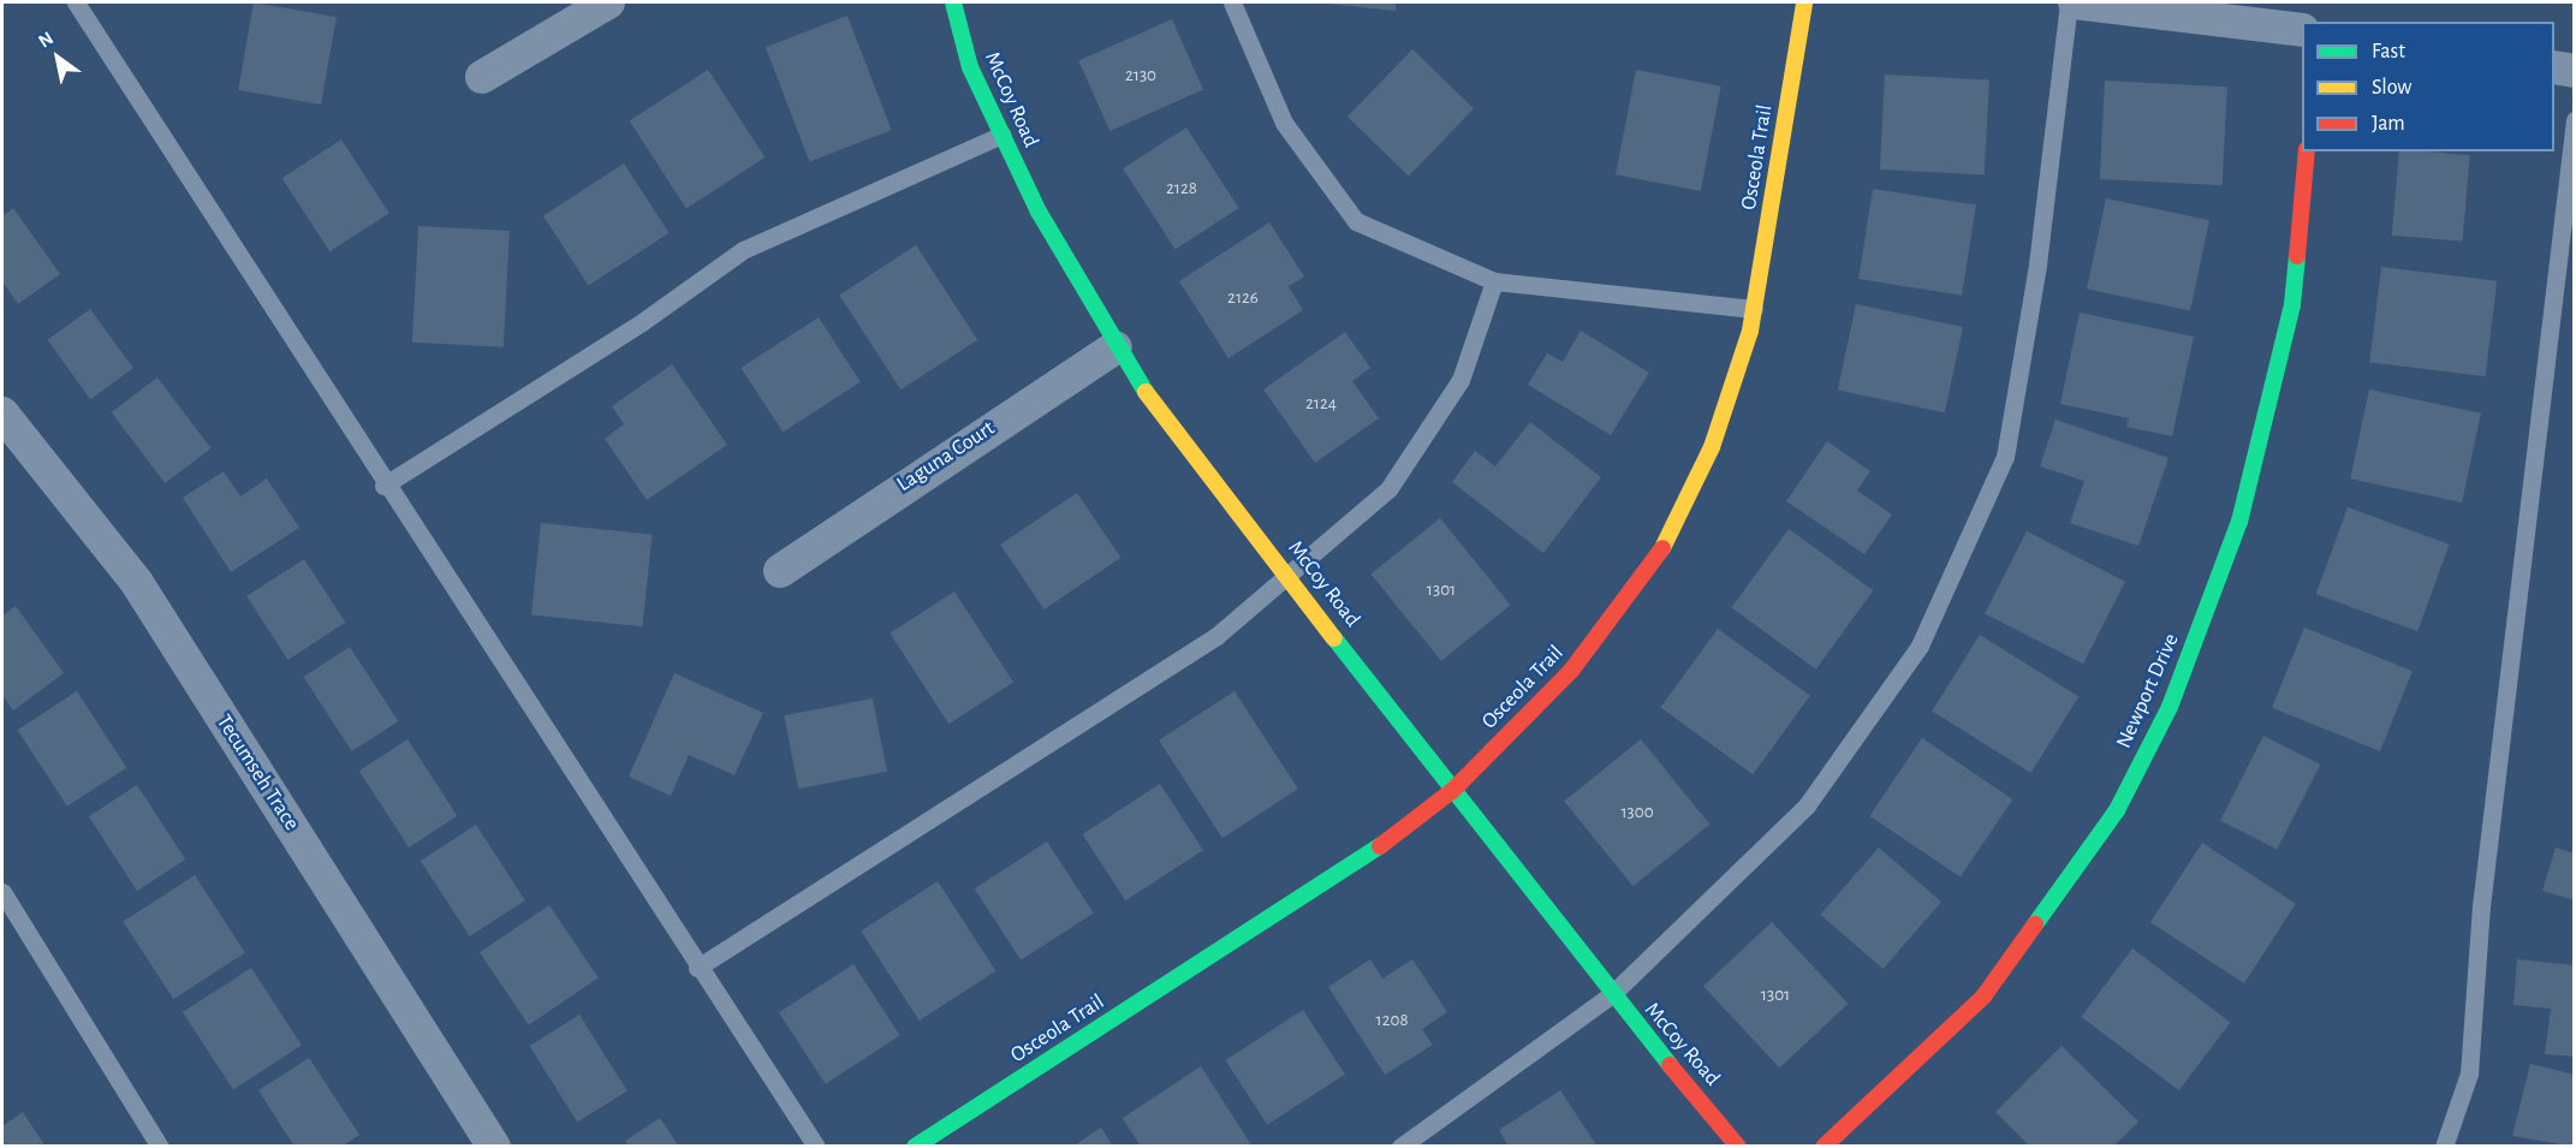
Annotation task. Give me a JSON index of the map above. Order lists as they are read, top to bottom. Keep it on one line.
{"streets":{"street":["McCoy Road","Osceola Trail","Laguna Court","Newport Drive","Tecumseh Trace"]},"crossings":[["McCoy Road","Osceola Trail"],["McCoy Road","Laguna Court"]],"house_numbers":["2130","2128","2126","2124","1301","1300","1301","1208"],"legend":["Fast","Slow","Jam"],"north":"top left"}
